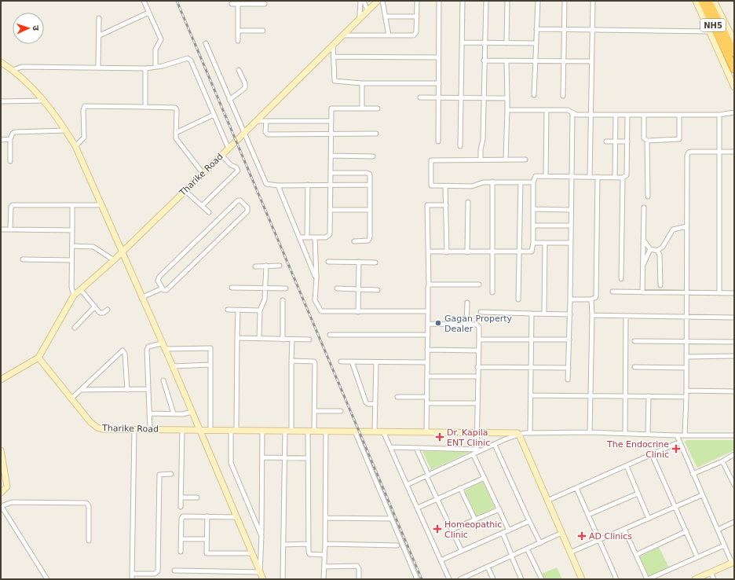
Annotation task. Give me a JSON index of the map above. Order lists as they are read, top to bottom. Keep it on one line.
{"streets":{"highway":["NH5"],"street":["Tharike Road"]},"places":{"other":["Gagan Property Dealer"],"health":["Dr. Kapila ENT Clinic","The Endocrine Clinic","Homeopathic Clinic","AD Clinics"]},"north":"right"}
